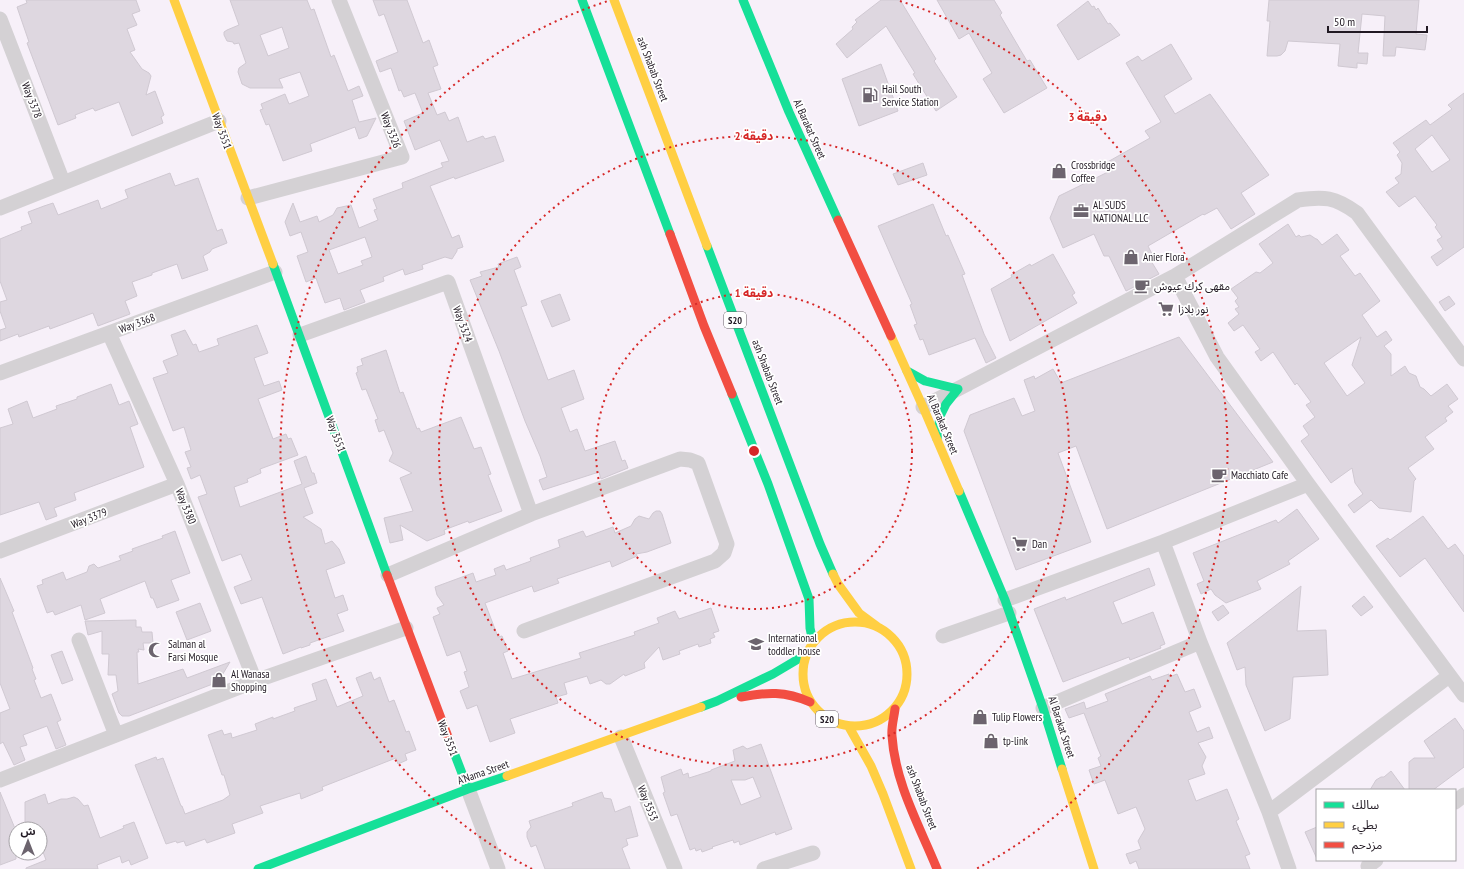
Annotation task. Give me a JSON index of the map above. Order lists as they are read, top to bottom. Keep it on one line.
{"streets":{"street":["ash Shabab Street","Way 3378","Al Barakat Street","Way 3326","Way 3551","S20","Way 3368","Way 3324","Way 3380","Way 3379","A'Nama Street","Way 3553"]},"crossings":[["ash Shabab Street","S20"],["ash Shabab Street","A'Nama Street"],["Way 3326","Way 3551"],["Way 3551","Way 3368"],["Way 3551","Way 3324"],["Way 3551","A'Nama Street"],["S20","A'Nama Street"],["Way 3368","Way 3380"],["Way 3380","Way 3379"],["A'Nama Street","Way 3553"]],"places":{"fuel station":["Hail South Service Station"],"shop":["Crossbridge Coffee","Anier Flora","Al Wanasa Shopping","Tulip Flowers","tp-link"],"office":["AL SUDS NATIONAL LLC"],"cafe":["مقهى كرك عيوش","Macchiato Cafe"],"supermarket":["نور بلازا","Dan"],"school or university":["International toddler house"],"mosque":["Salman al Farsi Mosque"]},"legend":["سالك","بطيء","مزدحم"],"scale_bar":"50 m","north":"top","rings":["3 دقيقة","2 دقيقة","1 دقيقة"]}
